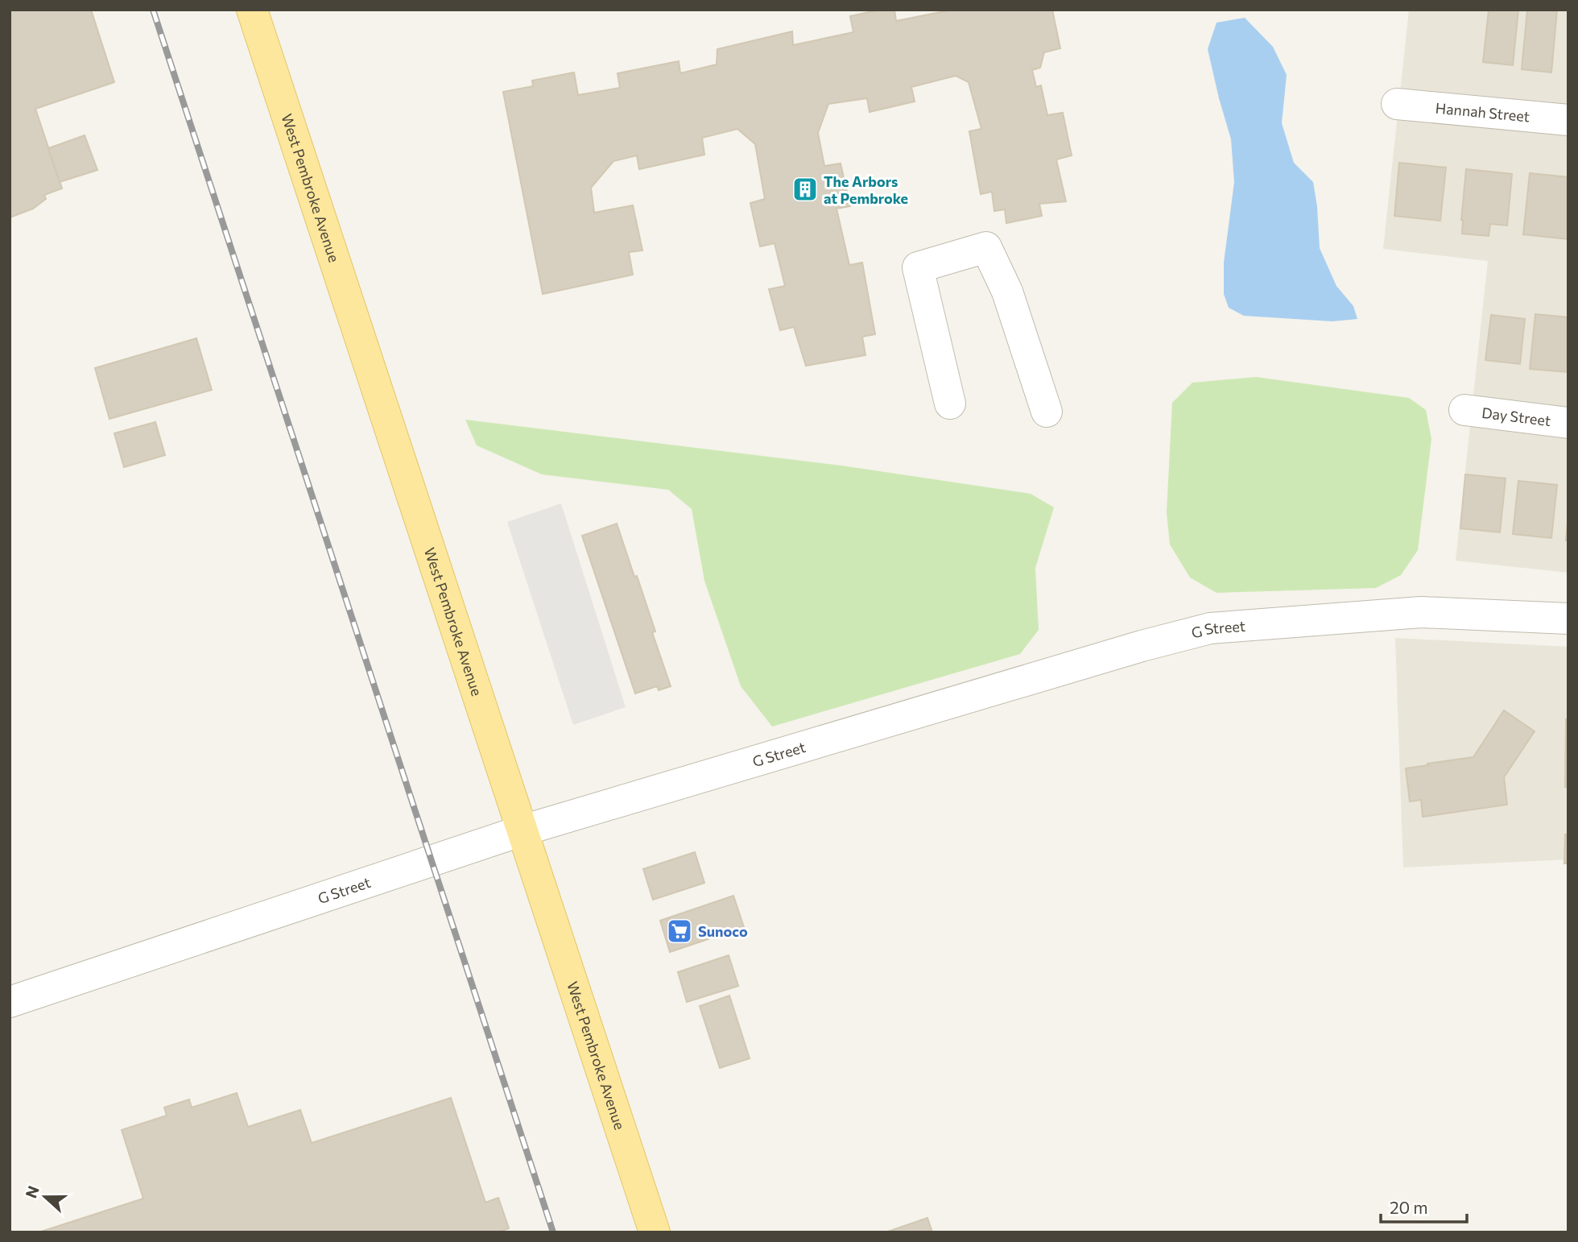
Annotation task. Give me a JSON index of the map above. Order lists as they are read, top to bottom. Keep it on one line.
{"streets":{"main road":["West Pembroke Avenue"],"street":["Hannah Street","Day Street","G Street"]},"crossings":[["West Pembroke Avenue","G Street"]],"places":{"building":["The Arbors at Pembroke"],"supermarket":["Sunoco"]},"scale_bar":"20 m","north":"left"}
